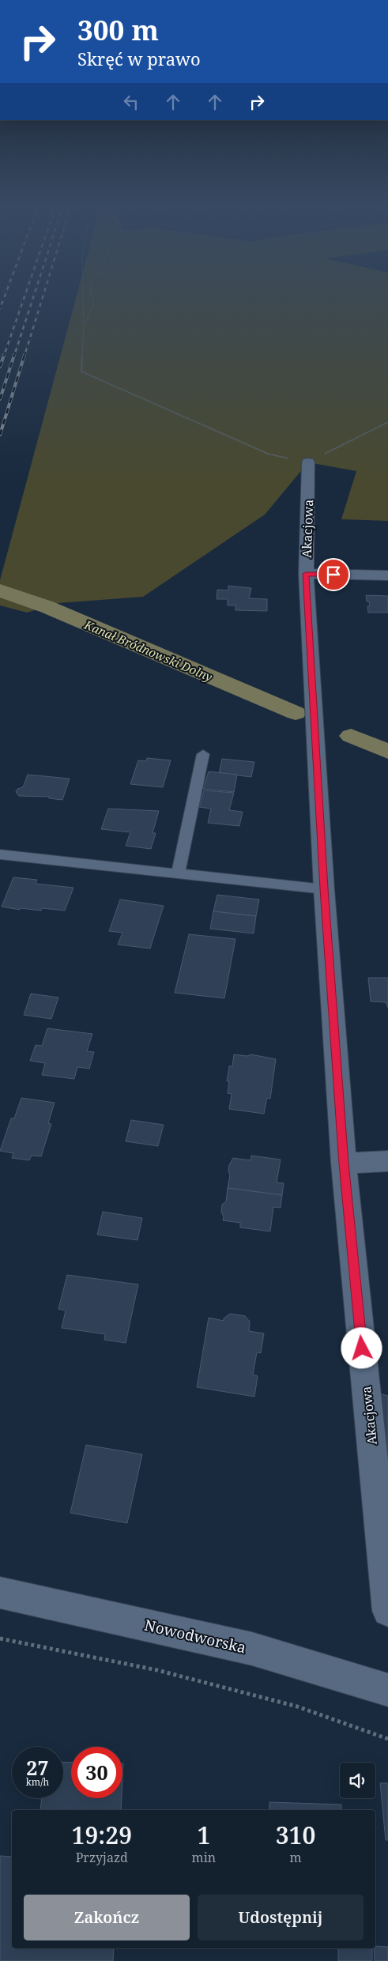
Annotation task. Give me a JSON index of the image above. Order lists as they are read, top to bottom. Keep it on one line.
{"streets":{"street":["Akacjowa","Nowodworska"]},"water":["Kanał Bródnowski Dolny"],"page":{"turn":["300 m","Skręć w prawo"],"speed":"27 km/h","limit":"30","eta":["19:29","Przyjazd","1","min","310","m"],"buttons":["Zakończ","Udostępnij"]}}
